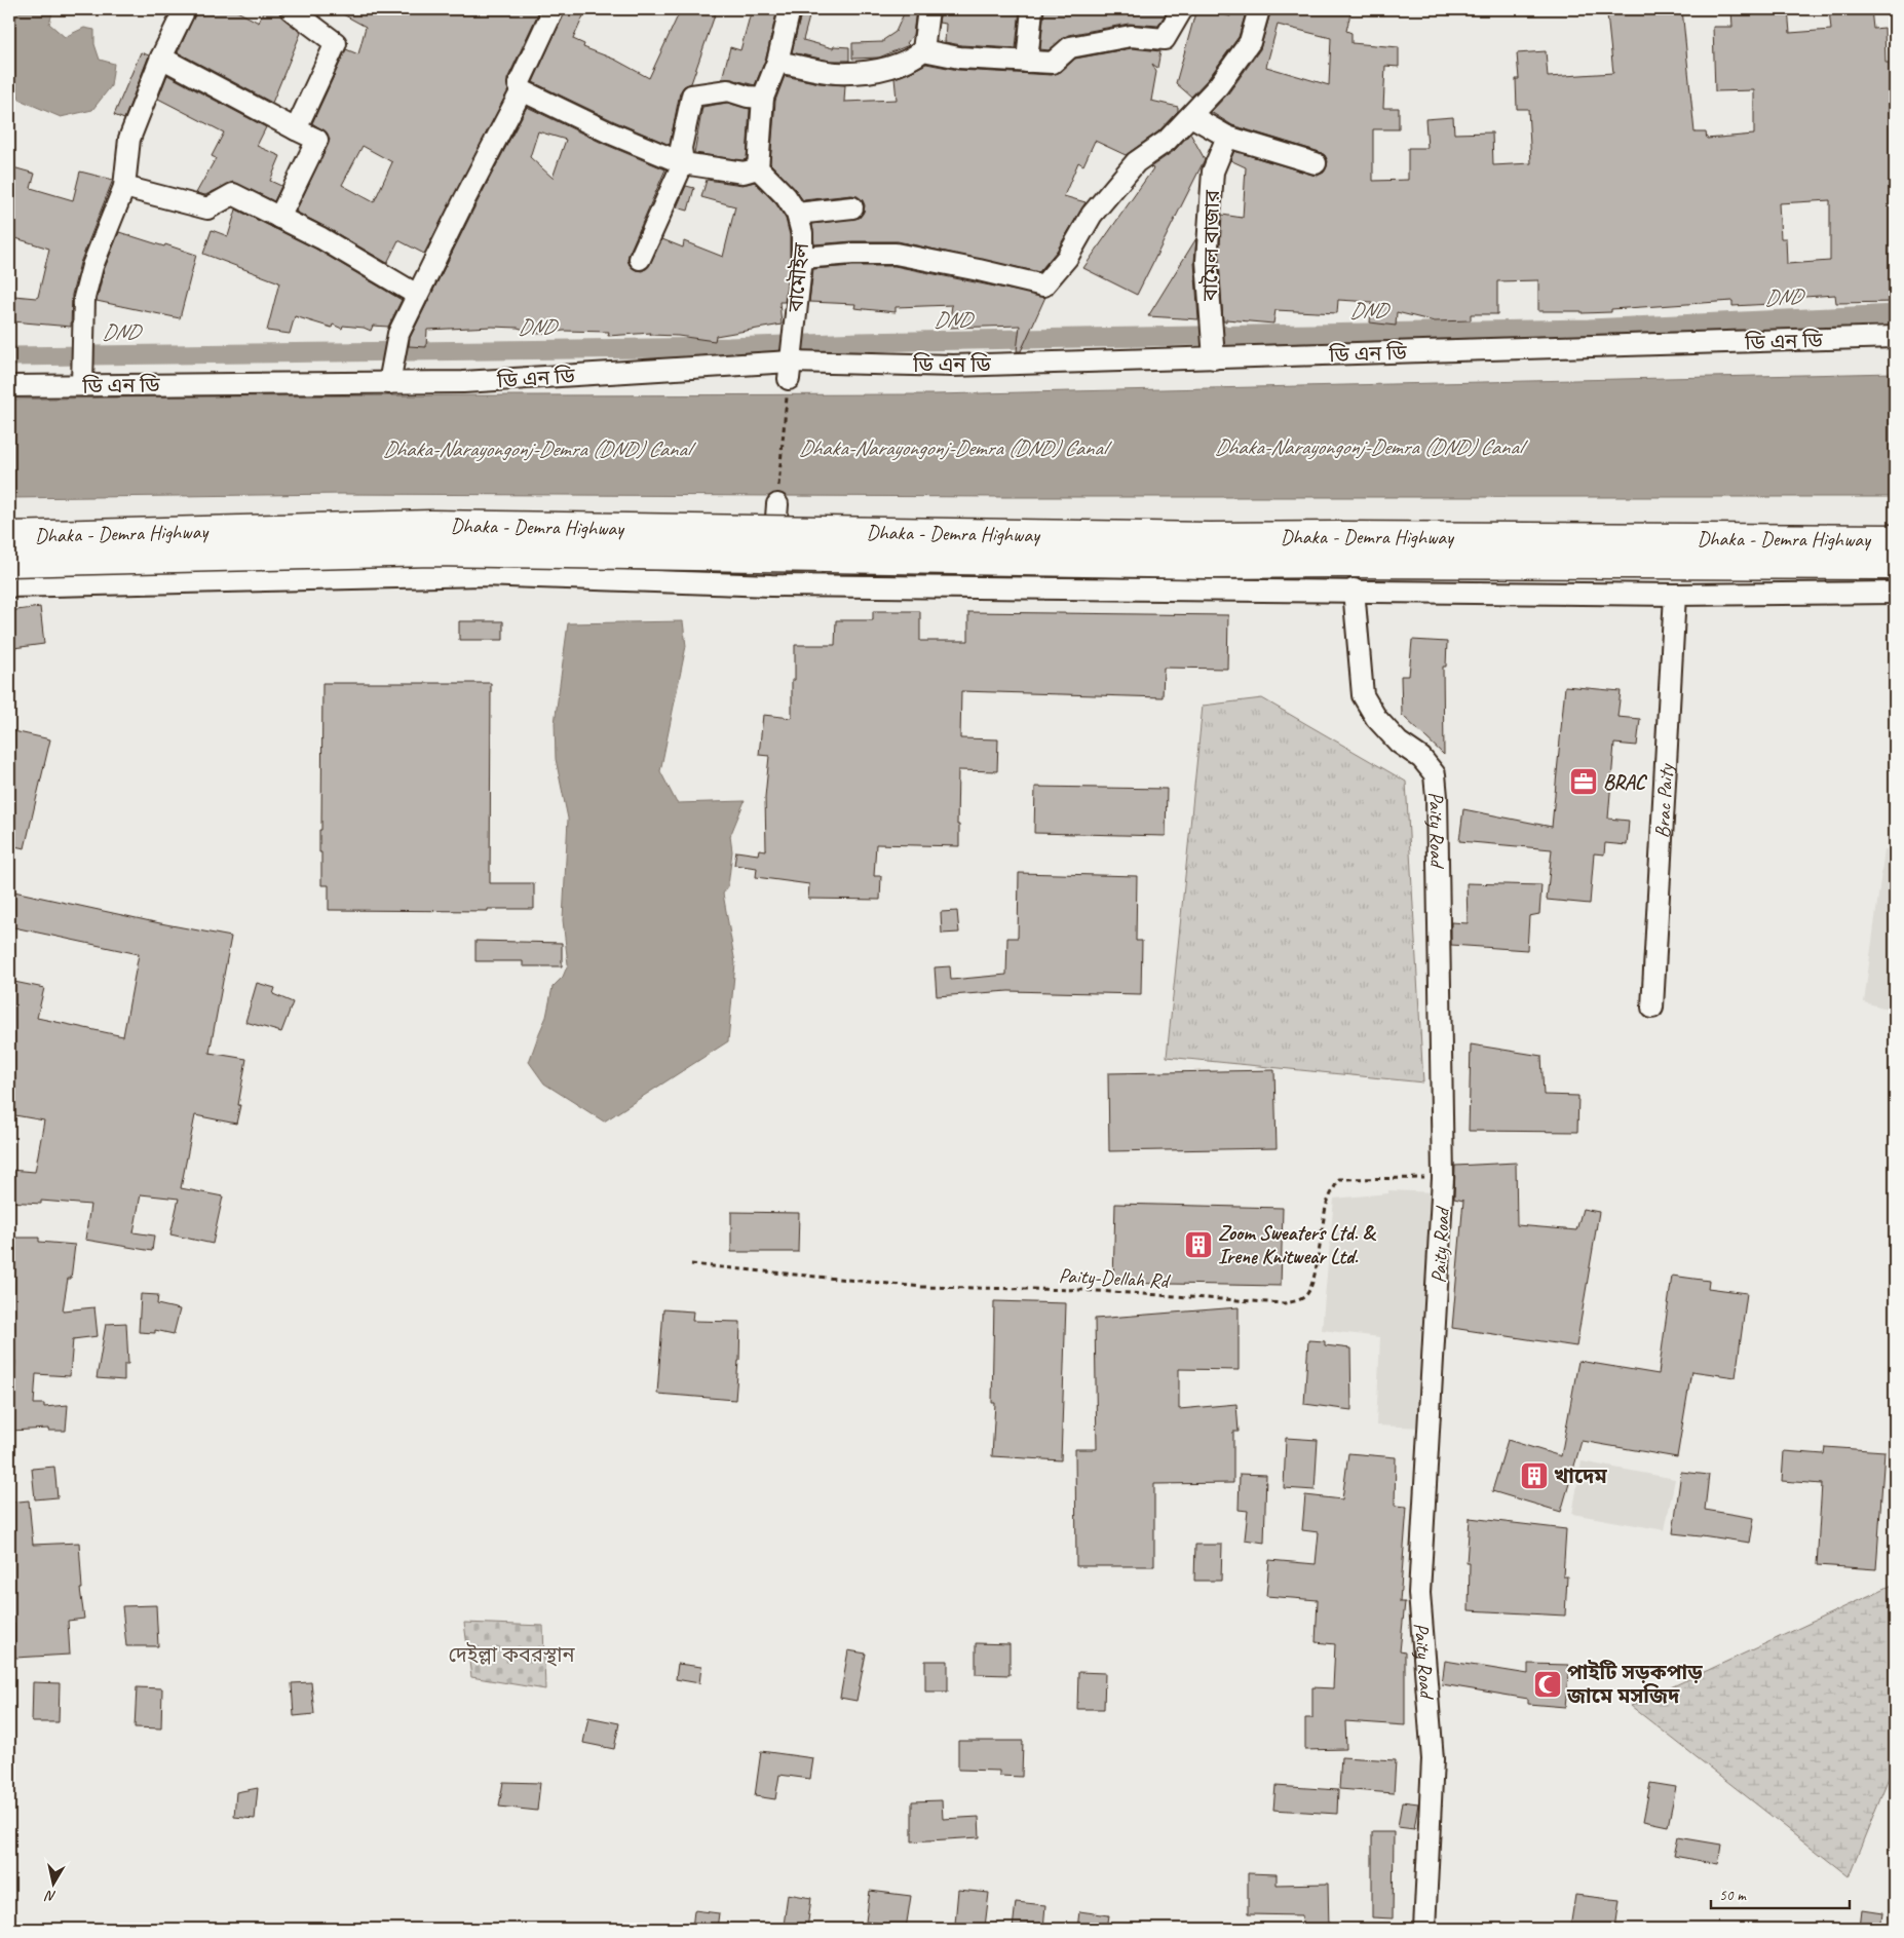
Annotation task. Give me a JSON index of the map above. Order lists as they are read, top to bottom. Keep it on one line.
{"streets":{"main road":["Dhaka - Demra Highway"],"street":["বামৈল বাজার","বামৌইল","ডি এন ডি","Brac Paity","Paity Road"],"path":["Paity-Dellah Rd"]},"crossings":[["বামৈল বাজার","ডি এন ডি"],["বামৌইল","ডি এন ডি"],["Paity Road","Paity-Dellah Rd"]],"water":["DND","Dhaka-Narayongonj-Demra (DND) Canal"],"parks":["দেইল্লা কবরস্থান"],"places":{"office":["BRAC"],"building":["Zoom Sweaters Ltd. & Irene Knitwear Ltd.","খাদেম"],"mosque":["পাইটি সড়কপাড় জামে মসজিদ"]},"scale_bar":"50 m","north":"bottom"}
